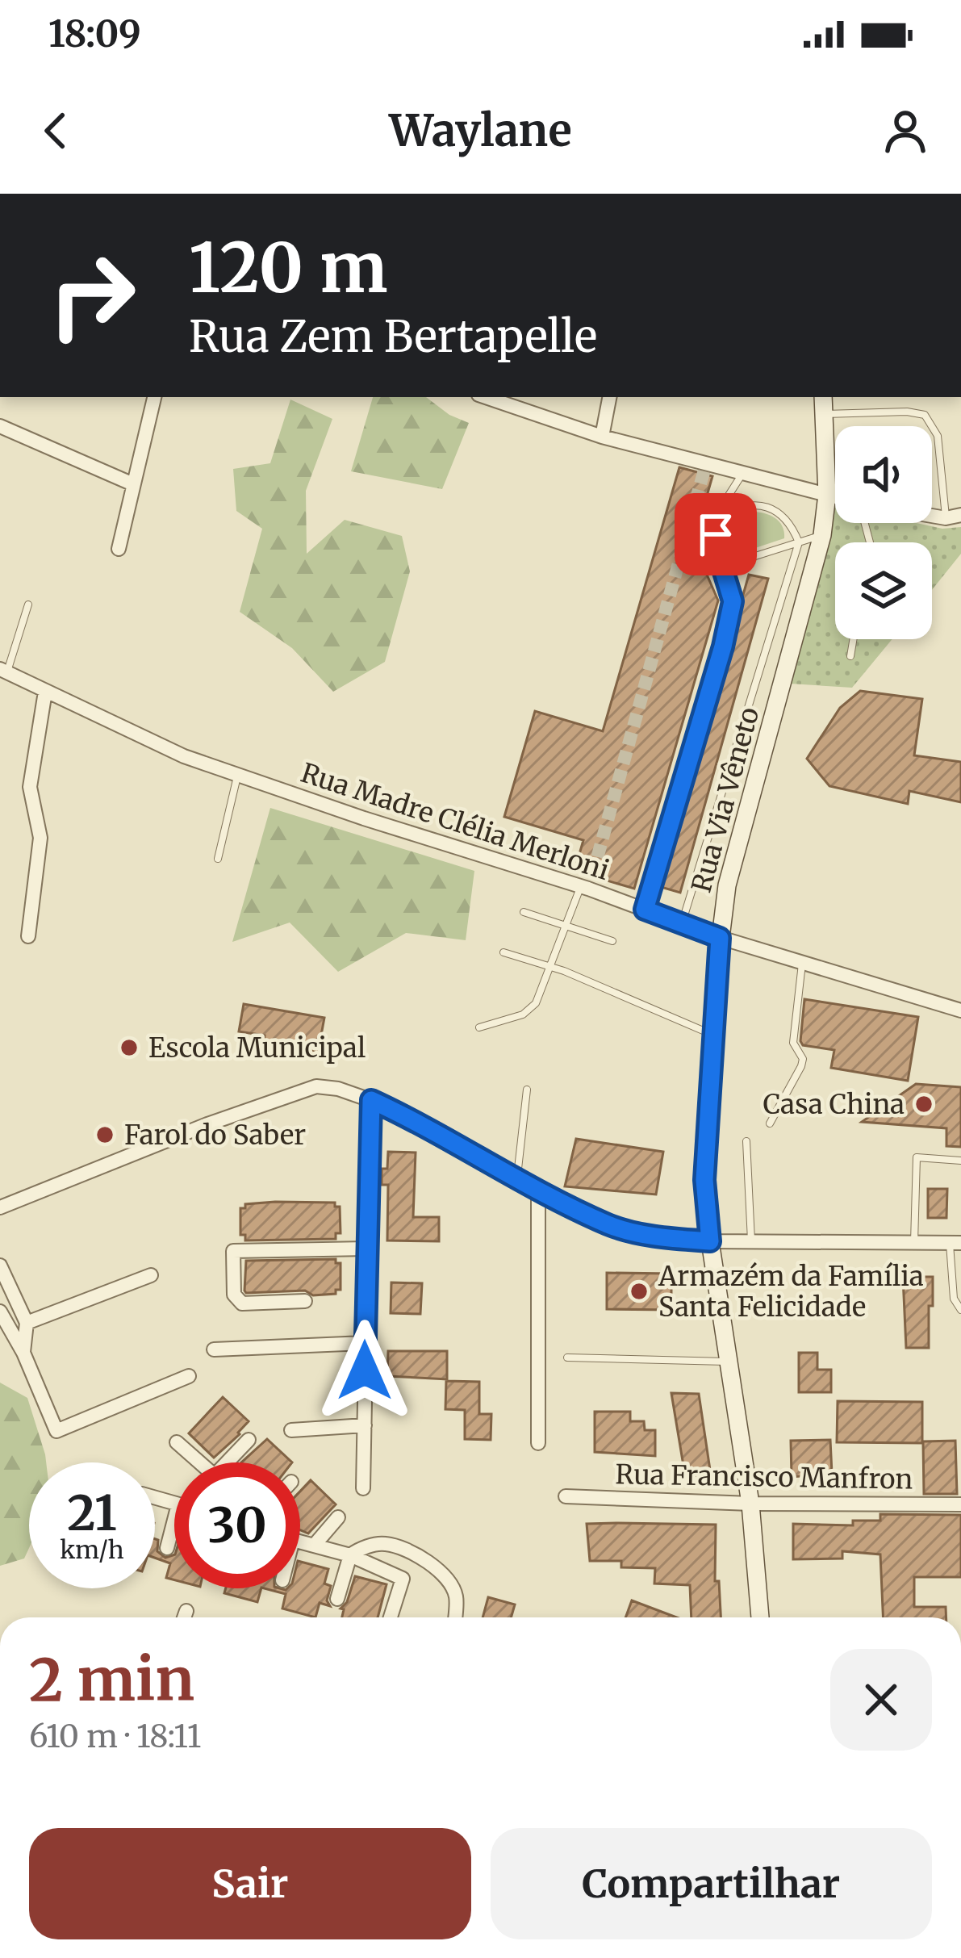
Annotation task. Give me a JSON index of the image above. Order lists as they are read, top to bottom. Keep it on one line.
{"streets":{"main road":["Rua Via Vêneto"],"street":["Rua Madre Clélia Merloni","Rua Francisco Manfron"]},"crossings":[["Rua Via Vêneto","Rua Madre Clélia Merloni"],["Rua Via Vêneto","Rua Francisco Manfron"]],"places":["Escola Municipal","Casa China","Farol do Saber","Armazém da Família Santa Felicidade"],"page":{"status":"18:09","header":"Waylane","turn":["120 m","Rua Zem Bertapelle"],"speed":"21 km/h","limit":"30","heading":["2 min","610 m · 18:11"],"buttons":["Sair","Compartilhar"]}}
